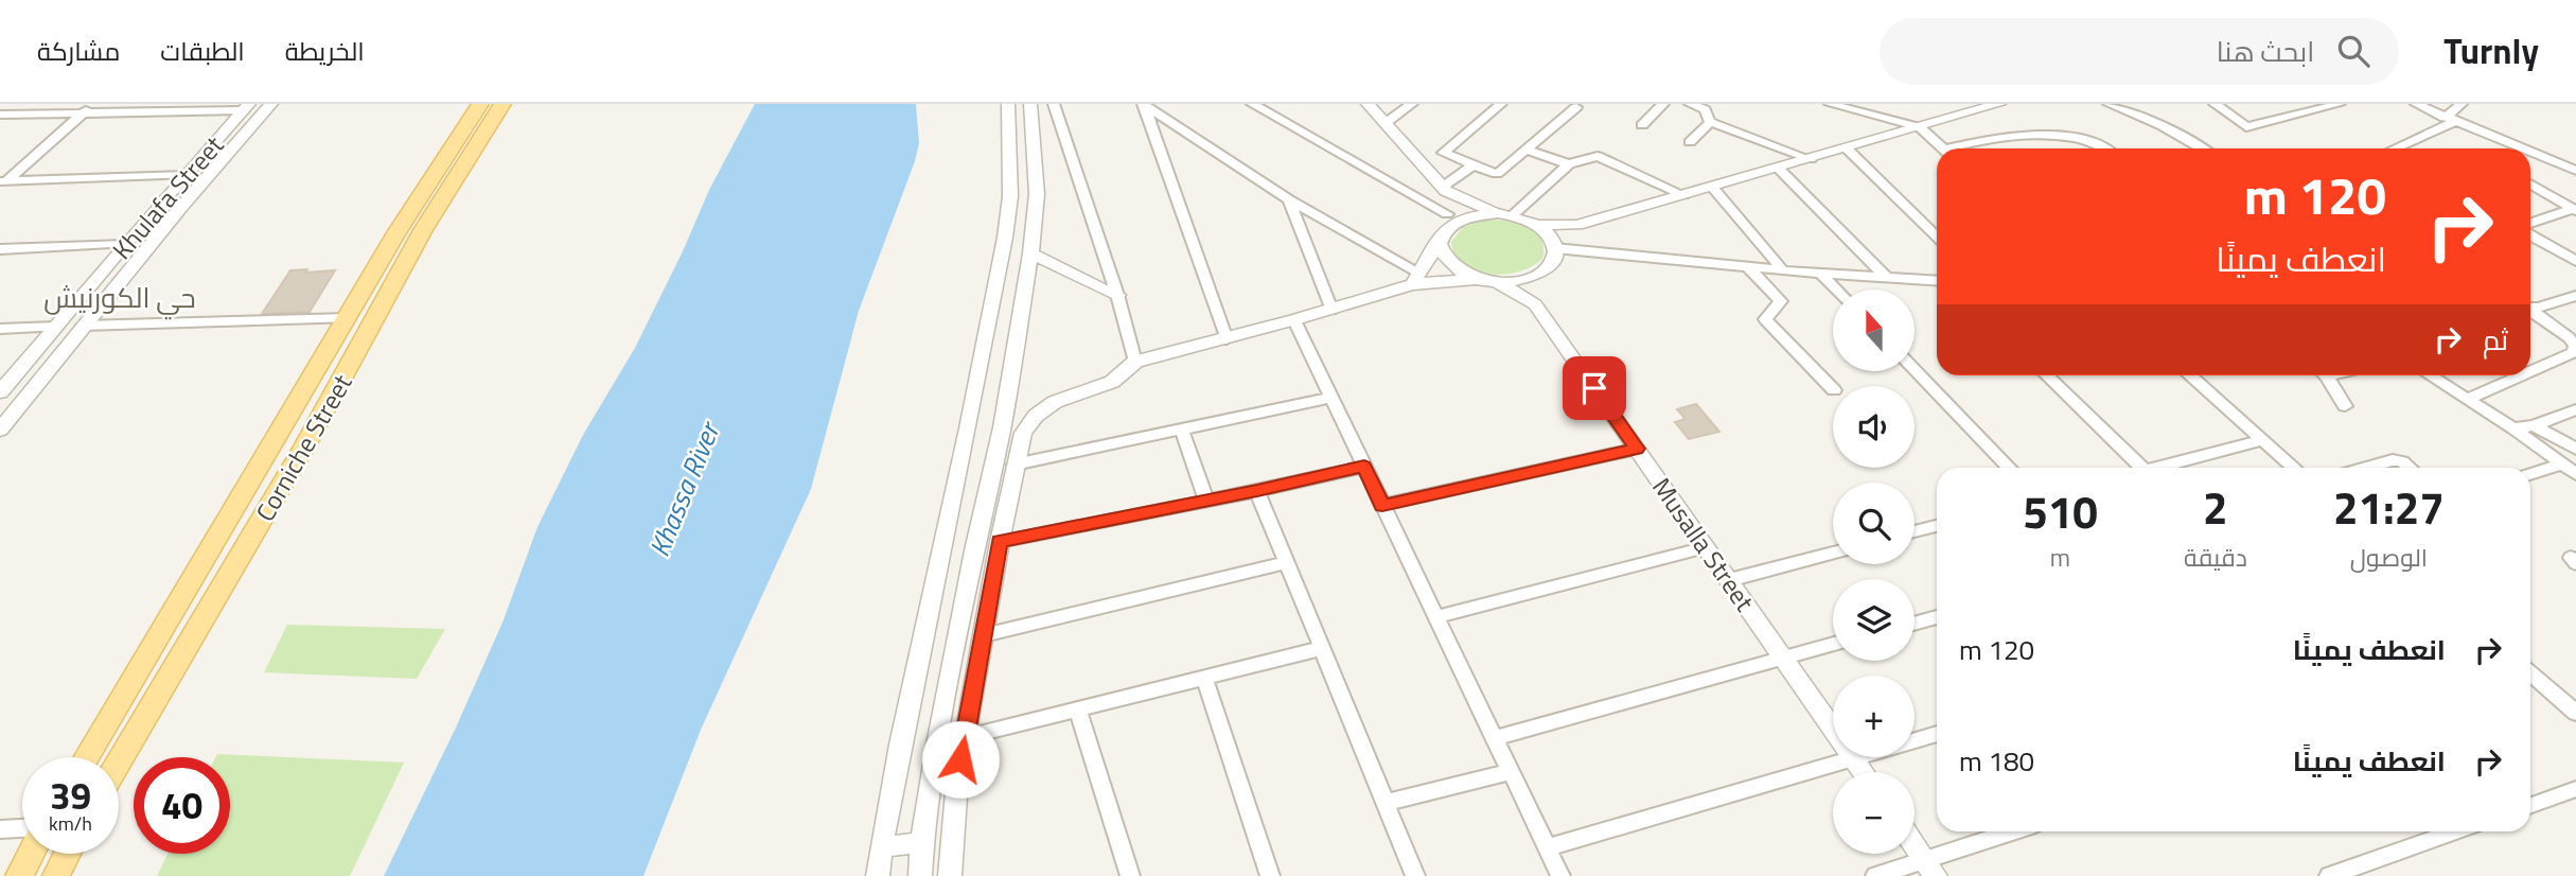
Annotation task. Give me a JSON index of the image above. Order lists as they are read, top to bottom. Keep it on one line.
{"streets":{"main road":["Corniche Street"],"street":["Khulafa Street","Musalla Street"]},"districts":["حي الكورنيش"],"water":["Khassa River"],"north":"top","page":{"header":"Turnly","search":"ابحث هنا","nav":["الخريطة","الطبقات","مشاركة"],"turn":["120 m","انعطف يمينًا"],"map_buttons":["+","−"],"then":"ثم","eta":["21:27","الوصول","2","دقيقة","510","m"],"list":[{"name":"انعطف يمينًا","value":"120 m"},{"name":"انعطف يمينًا","value":"180 m"}],"speed":"39 km/h","limit":"40"}}
